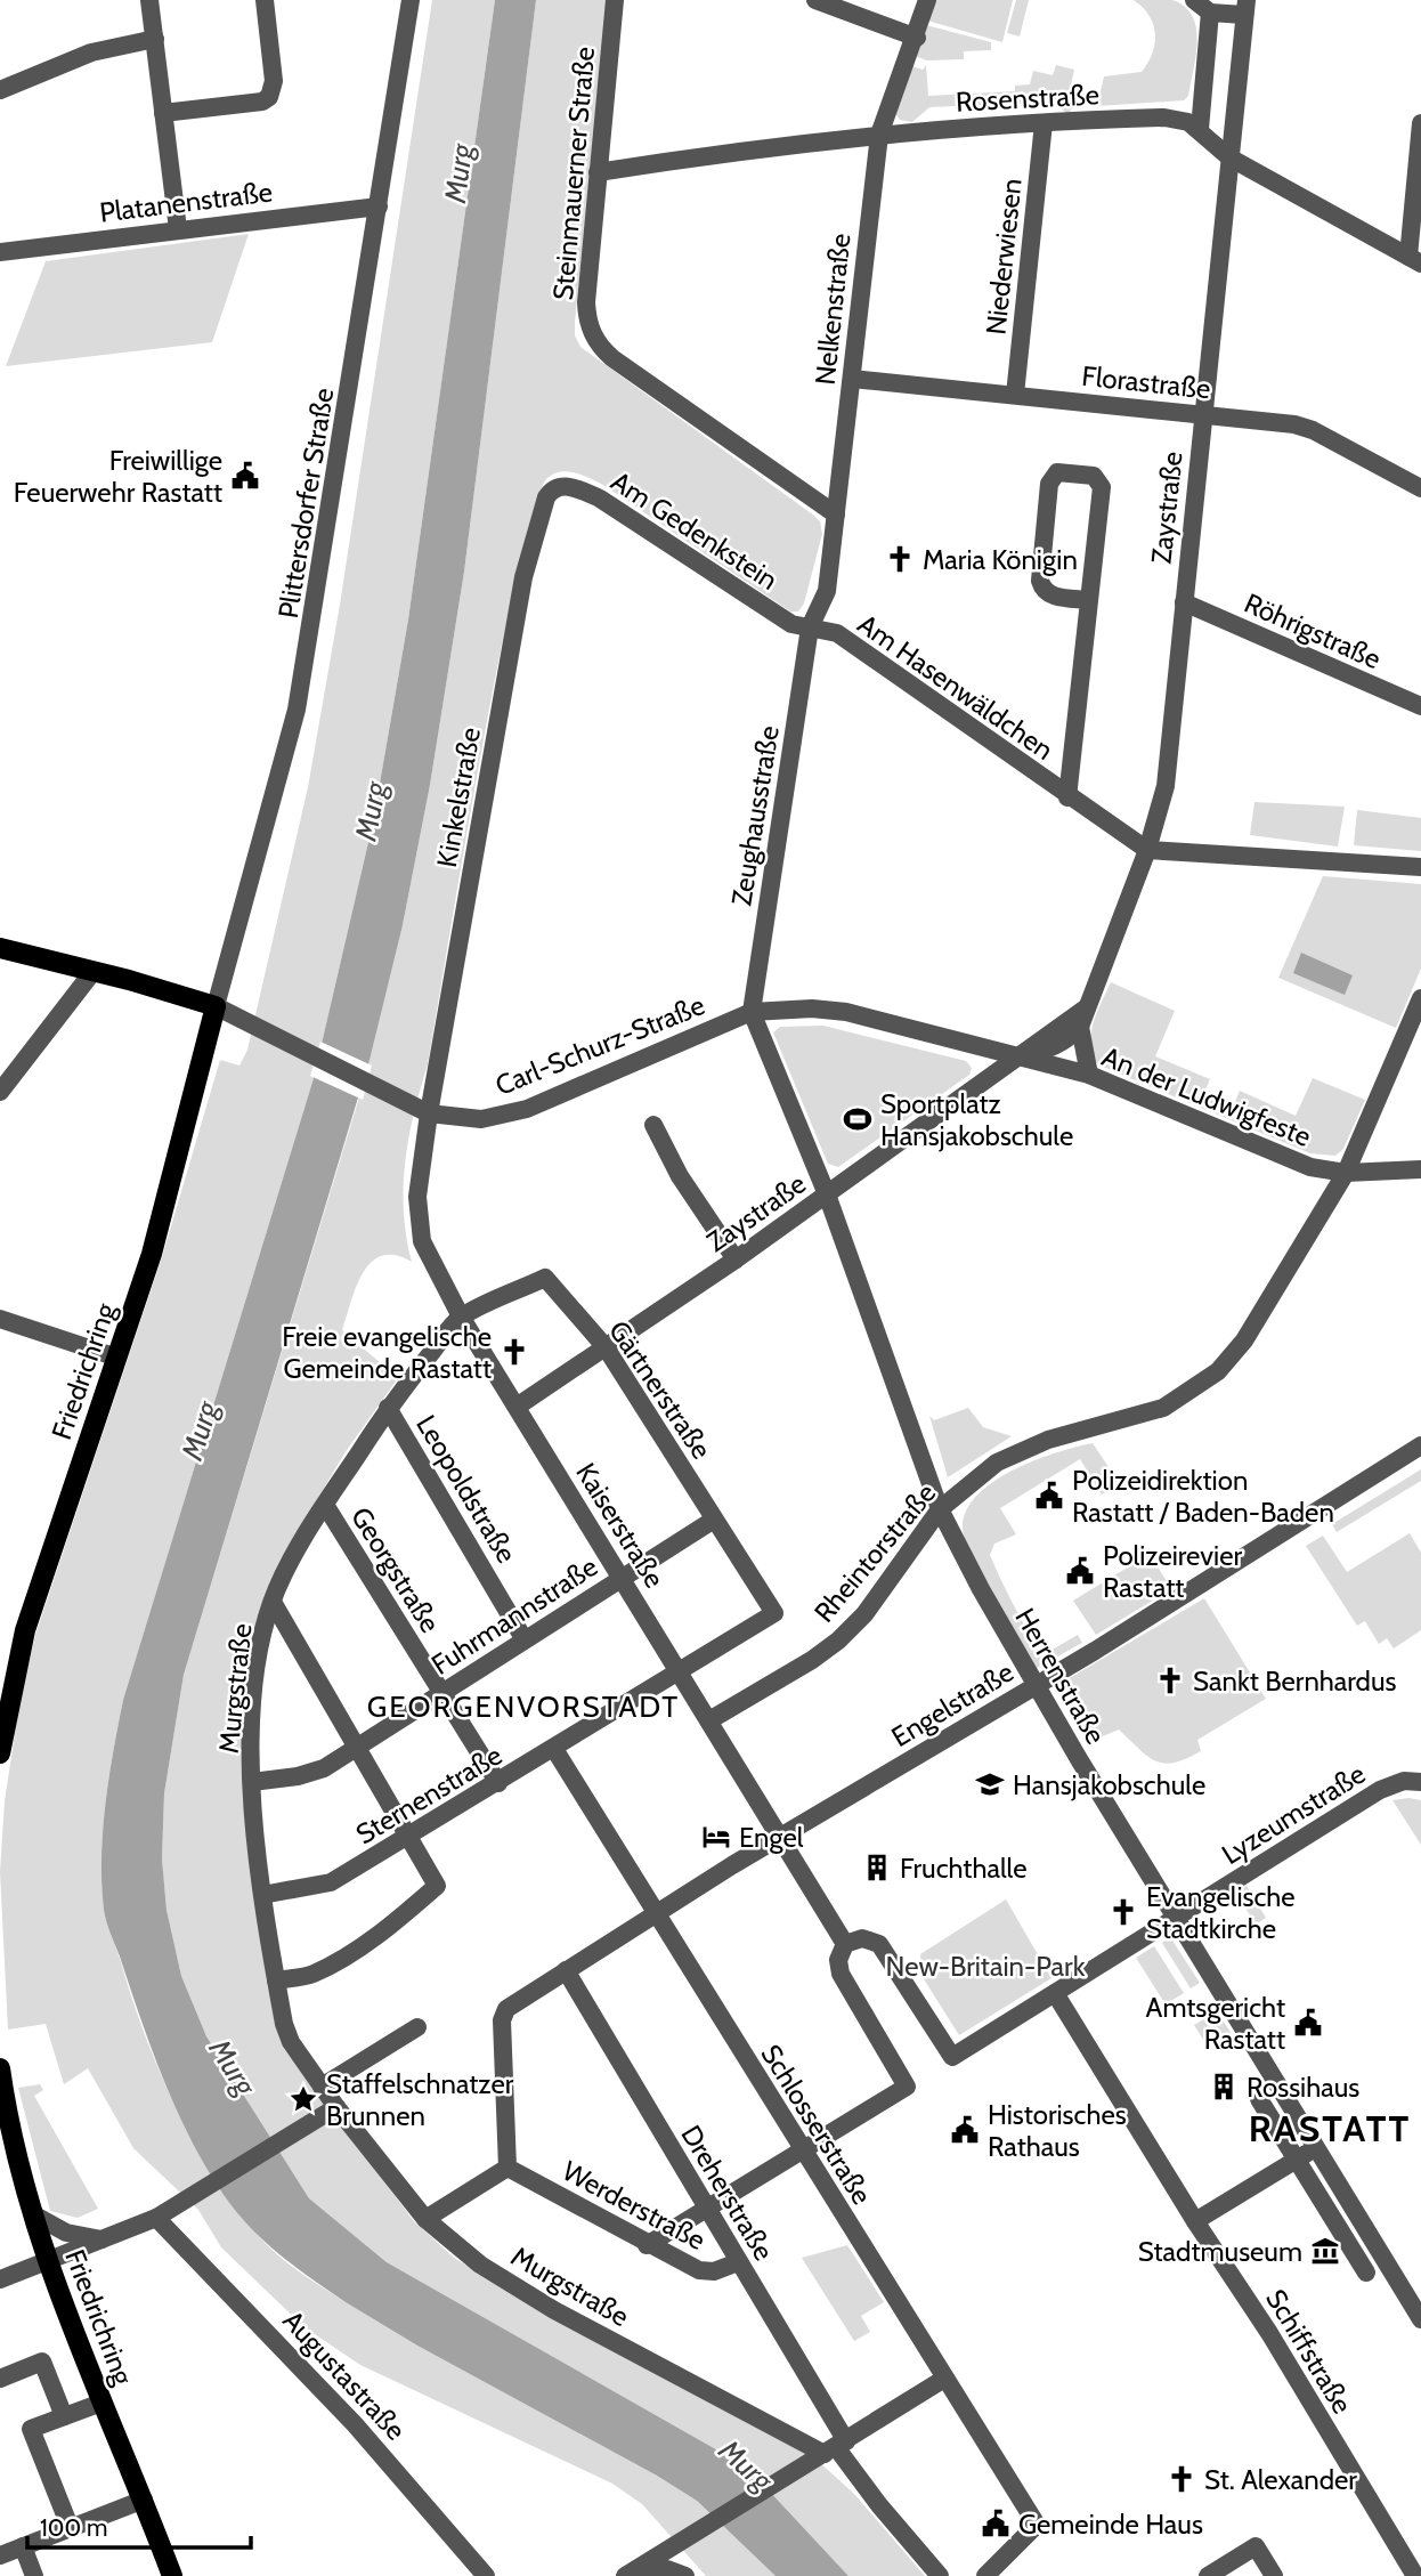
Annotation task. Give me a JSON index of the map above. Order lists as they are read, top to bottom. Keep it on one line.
{"streets":{"main road":["Friedrichring"],"street":["Rosenstraße","Steinmauerner Straße","Platanenstraße","Niederwiesen","Nelkenstraße","Florastraße","Plittersdorfer Straße","Zaystraße","Am Gedenkstein","Röhrigstraße","Am Hasenwäldchen","Kinkelstraße","Zeughausstraße","Carl-Schurz-Straße","An der Ludwigfeste","Gärtnerstraße","Leopoldstraße","Kaiserstraße","Rheintorstraße","Georgstraße","Fuhrmannstraße","Herrenstraße","Murgstraße","Engelstraße","Sternenstraße","Lyzeumstraße","Schlosserstraße","Dreherstraße","Werderstraße","Schiffstraße","Augustastraße"]},"crossings":[["Rosenstraße","Steinmauerner Straße"],["Rosenstraße","Niederwiesen"],["Rosenstraße","Nelkenstraße"],["Rosenstraße","Zaystraße"],["Steinmauerner Straße","Nelkenstraße"],["Platanenstraße","Plittersdorfer Straße"],["Niederwiesen","Florastraße"],["Nelkenstraße","Florastraße"],["Nelkenstraße","Am Gedenkstein"],["Nelkenstraße","Am Hasenwäldchen"],["Nelkenstraße","Zeughausstraße"],["Florastraße","Zaystraße"],["Plittersdorfer Straße","Carl-Schurz-Straße"],["Plittersdorfer Straße","Friedrichring"],["Zaystraße","Röhrigstraße"],["Zaystraße","Am Hasenwäldchen"],["Zaystraße","Carl-Schurz-Straße"],["Zaystraße","An der Ludwigfeste"],["Zaystraße","Gärtnerstraße"],["Zaystraße","Kaiserstraße"],["Zaystraße","Herrenstraße"],["Am Gedenkstein","Am Hasenwäldchen"],["Am Gedenkstein","Kinkelstraße"],["Am Gedenkstein","Zeughausstraße"],["Am Hasenwäldchen","Zeughausstraße"],["Kinkelstraße","Carl-Schurz-Straße"],["Kinkelstraße","Kaiserstraße"],["Zeughausstraße","Carl-Schurz-Straße"],["Zeughausstraße","Herrenstraße"],["Carl-Schurz-Straße","An der Ludwigfeste"],["Carl-Schurz-Straße","Friedrichring"],["Carl-Schurz-Straße","Kaiserstraße"],["Carl-Schurz-Straße","Herrenstraße"],["An der Ludwigfeste","Rheintorstraße"],["Gärtnerstraße","Kaiserstraße"],["Gärtnerstraße","Fuhrmannstraße"],["Gärtnerstraße","Murgstraße"],["Gärtnerstraße","Sternenstraße"],["Leopoldstraße","Fuhrmannstraße"],["Leopoldstraße","Murgstraße"],["Kaiserstraße","Rheintorstraße"],["Kaiserstraße","Fuhrmannstraße"],["Kaiserstraße","Murgstraße"],["Kaiserstraße","Engelstraße"],["Kaiserstraße","Sternenstraße"],["Kaiserstraße","Lyzeumstraße"],["Rheintorstraße","Herrenstraße"],["Georgstraße","Fuhrmannstraße"],["Georgstraße","Murgstraße"],["Georgstraße","Sternenstraße"],["Fuhrmannstraße","Murgstraße"],["Herrenstraße","Engelstraße"],["Herrenstraße","Lyzeumstraße"],["Murgstraße","Sternenstraße"],["Murgstraße","Dreherstraße"],["Engelstraße","Schlosserstraße"],["Engelstraße","Dreherstraße"],["Engelstraße","Werderstraße"],["Sternenstraße","Schlosserstraße"],["Lyzeumstraße","Schiffstraße"],["Dreherstraße","Werderstraße"]],"districts":["GEORGENVORSTADT","RASTATT"],"water":["Murg"],"parks":["New-Britain-Park"],"places":{"public building":["Freiwillige Feuerwehr Rastatt","Polizeidirektion Rastatt / Baden-Baden","Polizeirevier Rastatt","Amtsgericht Rastatt","Historisches Rathaus","Gemeinde Haus"],"church":["Maria Königin","Freie evangelische Gemeinde Rastatt","Sankt Bernhardus","Evangelische Stadtkirche","St. Alexander"],"sports":["Sportplatz Hansjakobschule"],"school or university":["Hansjakobschule"],"hotel":["Engel"],"building":["Fruchthalle","Rossihaus"],"place":["Staffelschnatzer Brunnen"],"museum":["Stadtmuseum"]},"scale_bar":"100 m"}
